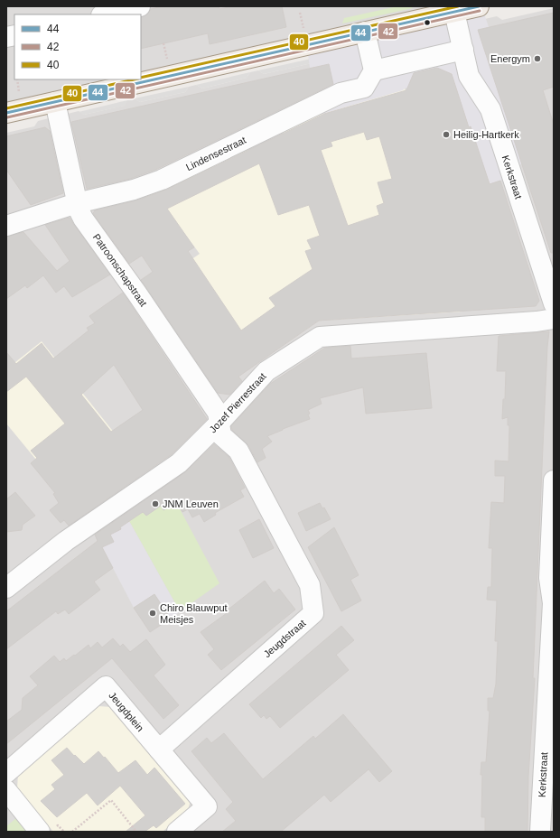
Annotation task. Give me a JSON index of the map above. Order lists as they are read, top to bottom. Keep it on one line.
{"streets":{"street":["Lindensestraat","Kerkstraat","Patroonschapstraat","Jozef Pierrestraat","Jeugdstraat","Jeugdplein"]},"crossings":[["Lindensestraat","Patroonschapstraat"],["Patroonschapstraat","Jozef Pierrestraat"],["Patroonschapstraat","Jeugdstraat"],["Jozef Pierrestraat","Jeugdstraat"],["Jeugdstraat","Jeugdplein"]],"places":["Energym","Heilig-Hartkerk","JNM Leuven","Chiro Blauwput Meisjes"],"lines":["transit line 44","transit line 40","transit line 42"],"legend":["44","42","40"]}
